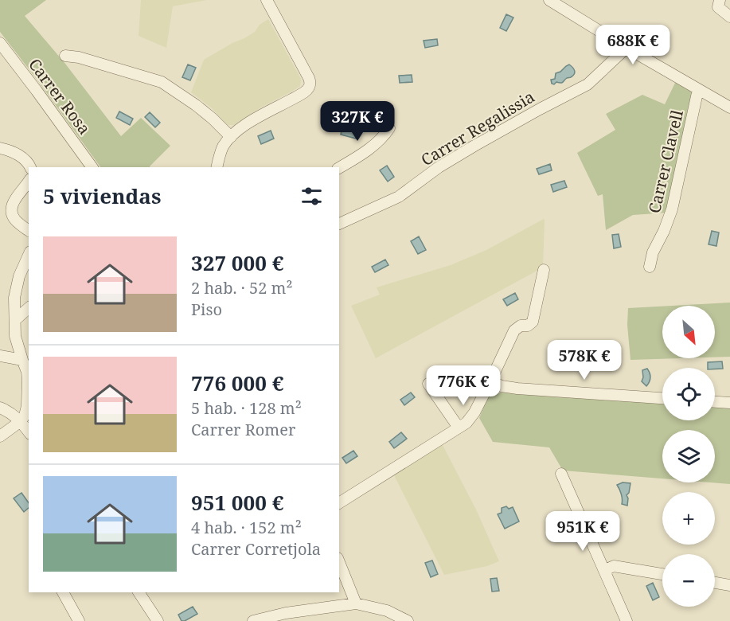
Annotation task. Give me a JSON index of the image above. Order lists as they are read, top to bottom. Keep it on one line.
{"streets":{"street":["Carrer Rosa","Carrer Regalissia","Carrer Clavell"]},"north":"bottom right","page":{"price":["688K €","327K €","578K €","776K €","951K €"],"heading":"5 viviendas","list":[{"name":"327 000 €","note":"2 hab. · 52 m² · Piso"},{"name":"776 000 €","note":"5 hab. · 128 m² · Carrer Romer"},{"name":"951 000 €","note":"4 hab. · 152 m² · Carrer Corretjola"}],"map_buttons":["+","−"]}}
